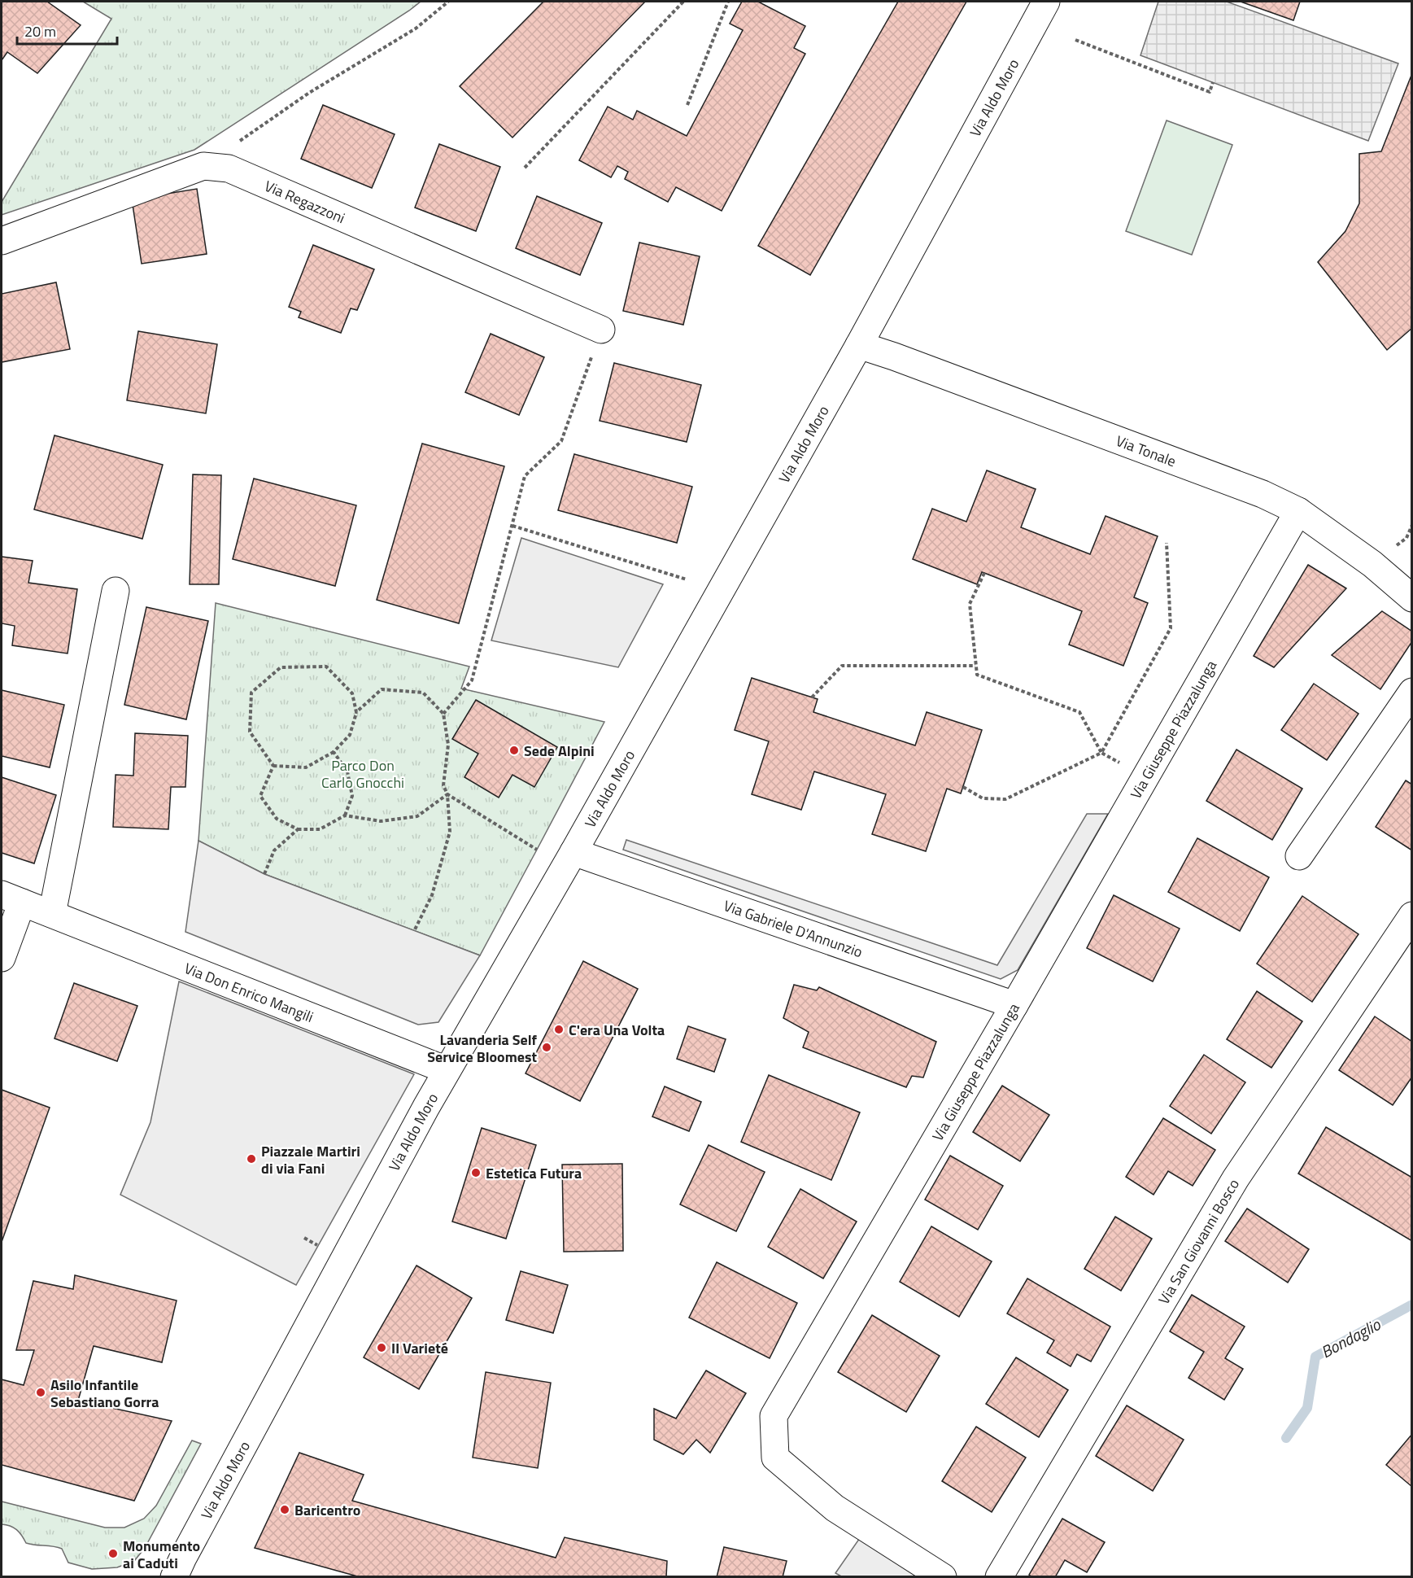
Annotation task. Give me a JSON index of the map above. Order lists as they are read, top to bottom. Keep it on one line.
{"streets":{"street":["Via Aldo Moro","Via Regazzoni","Via Tonale","Via Giuseppe Piazzalunga","Via Gabriele D'Annunzio","Via Don Enrico Mangili","Via San Giovanni Bosco"]},"crossings":[["Via Aldo Moro","Via Tonale"],["Via Aldo Moro","Via Gabriele D'Annunzio"],["Via Aldo Moro","Via Don Enrico Mangili"],["Via Tonale","Via Giuseppe Piazzalunga"],["Via Giuseppe Piazzalunga","Via Gabriele D'Annunzio"]],"water":["Bondaglio"],"parks":["Parco Don Carlo Gnocchi"],"places":["Sede Alpini","C'era Una Volta","Lavanderia Self Service Bloomest","Piazzale Martiri di via Fani","Estetica Futura","Il Varieté","Asilo Infantile Sebastiano Gorra","Baricentro","Monumento ai Caduti"],"scale_bar":"20 m"}
